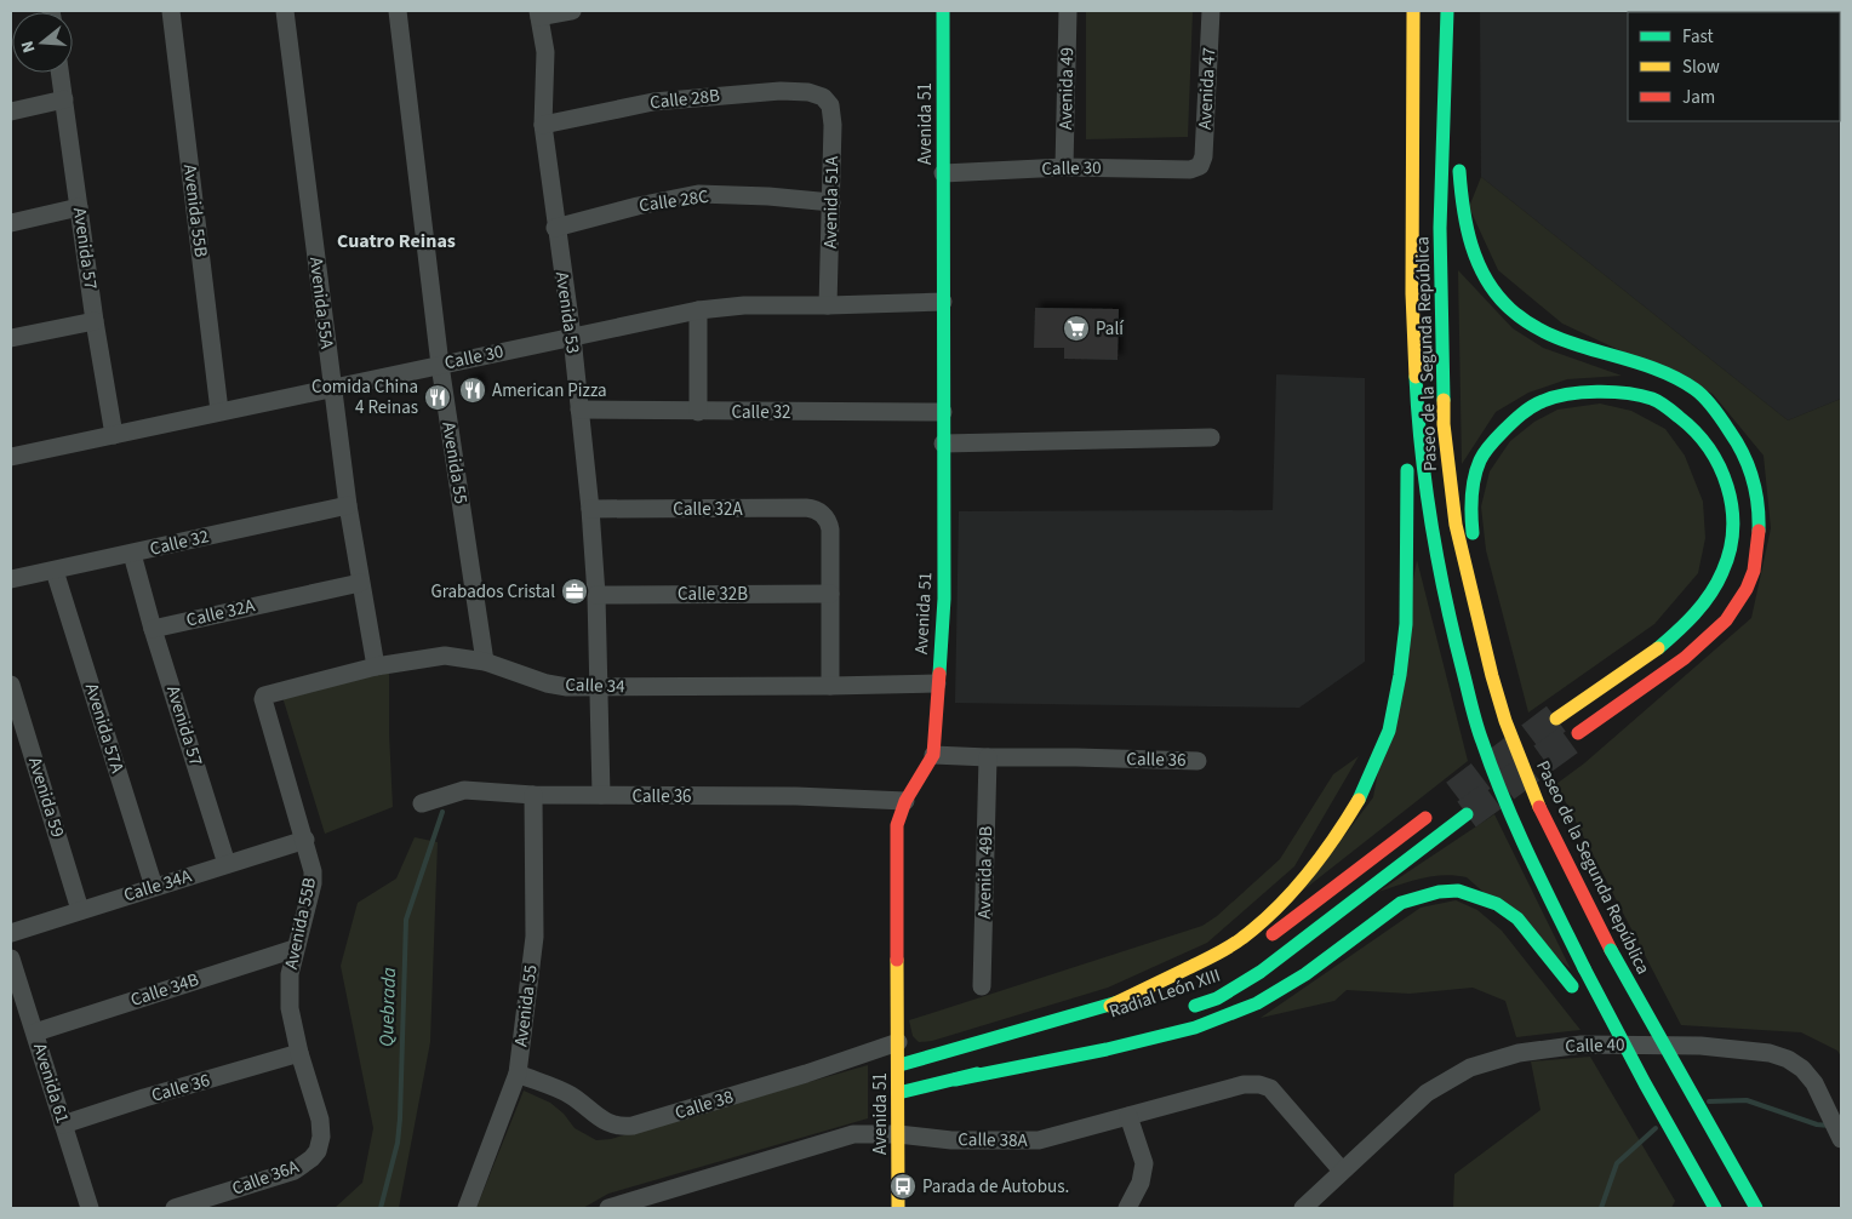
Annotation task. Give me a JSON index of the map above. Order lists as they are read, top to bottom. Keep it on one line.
{"streets":{"main road":["Avenida 51","Paseo de la Segunda República","Radial León XIII"],"street":["Avenida 49","Avenida 47","Calle 28B","Calle 30","Calle 28C","Avenida 51A","Avenida 55B","Avenida 57","Avenida 55A","Avenida 53","Calle 32","Avenida 55","Calle 32A","Calle 32B","Calle 34","Avenida 57A","Calle 36","Avenida 59","Avenida 49B","Calle 34A","Calle 34B","Calle 40","Avenida 61","Calle 38","Calle 38A","Calle 36A"]},"crossings":[["Avenida 49","Calle 30"],["Avenida 47","Calle 30"],["Calle 28B","Avenida 51A"],["Calle 28B","Avenida 53"],["Avenida 51","Calle 30"],["Avenida 51","Calle 32"],["Avenida 51","Calle 34"],["Avenida 51","Calle 36"],["Avenida 51","Radial León XIII"],["Avenida 51","Calle 38"],["Avenida 51","Calle 38A"],["Calle 30","Avenida 51A"],["Calle 30","Avenida 55B"],["Calle 30","Avenida 57"],["Calle 30","Avenida 55A"],["Calle 30","Avenida 53"],["Calle 30","Avenida 55"],["Calle 28C","Avenida 51A"],["Calle 28C","Avenida 53"],["Avenida 55B","Calle 34"],["Avenida 55B","Calle 36"],["Avenida 55B","Calle 34A"],["Avenida 55B","Calle 34B"],["Avenida 55B","Calle 36A"],["Avenida 57","Calle 32"],["Avenida 57","Calle 32A"],["Avenida 57","Calle 34A"],["Avenida 55A","Calle 32"],["Avenida 55A","Calle 32A"],["Avenida 55A","Calle 34"],["Avenida 53","Calle 32"],["Avenida 53","Calle 32A"],["Avenida 53","Calle 32B"],["Avenida 53","Calle 34"],["Avenida 53","Calle 36"],["Calle 32","Avenida 57A"],["Avenida 55","Calle 34"],["Avenida 55","Calle 36"],["Avenida 55","Calle 38"],["Calle 32A","Calle 32B"],["Avenida 57A","Calle 34A"],["Calle 36","Avenida 49B"],["Calle 36","Avenida 61"],["Avenida 59","Calle 34A"],["Calle 34B","Avenida 61"],["Calle 40","Calle 38A"]],"districts":["Cuatro Reinas"],"water":["Quebrada"],"places":{"supermarket":["Palí"],"restaurant":["American Pizza","Comida China 4 Reinas"],"office":["Grabados Cristal"],"bus stop":["Parada de Autobus."]},"legend":["Fast","Slow","Jam"],"north":"left"}
